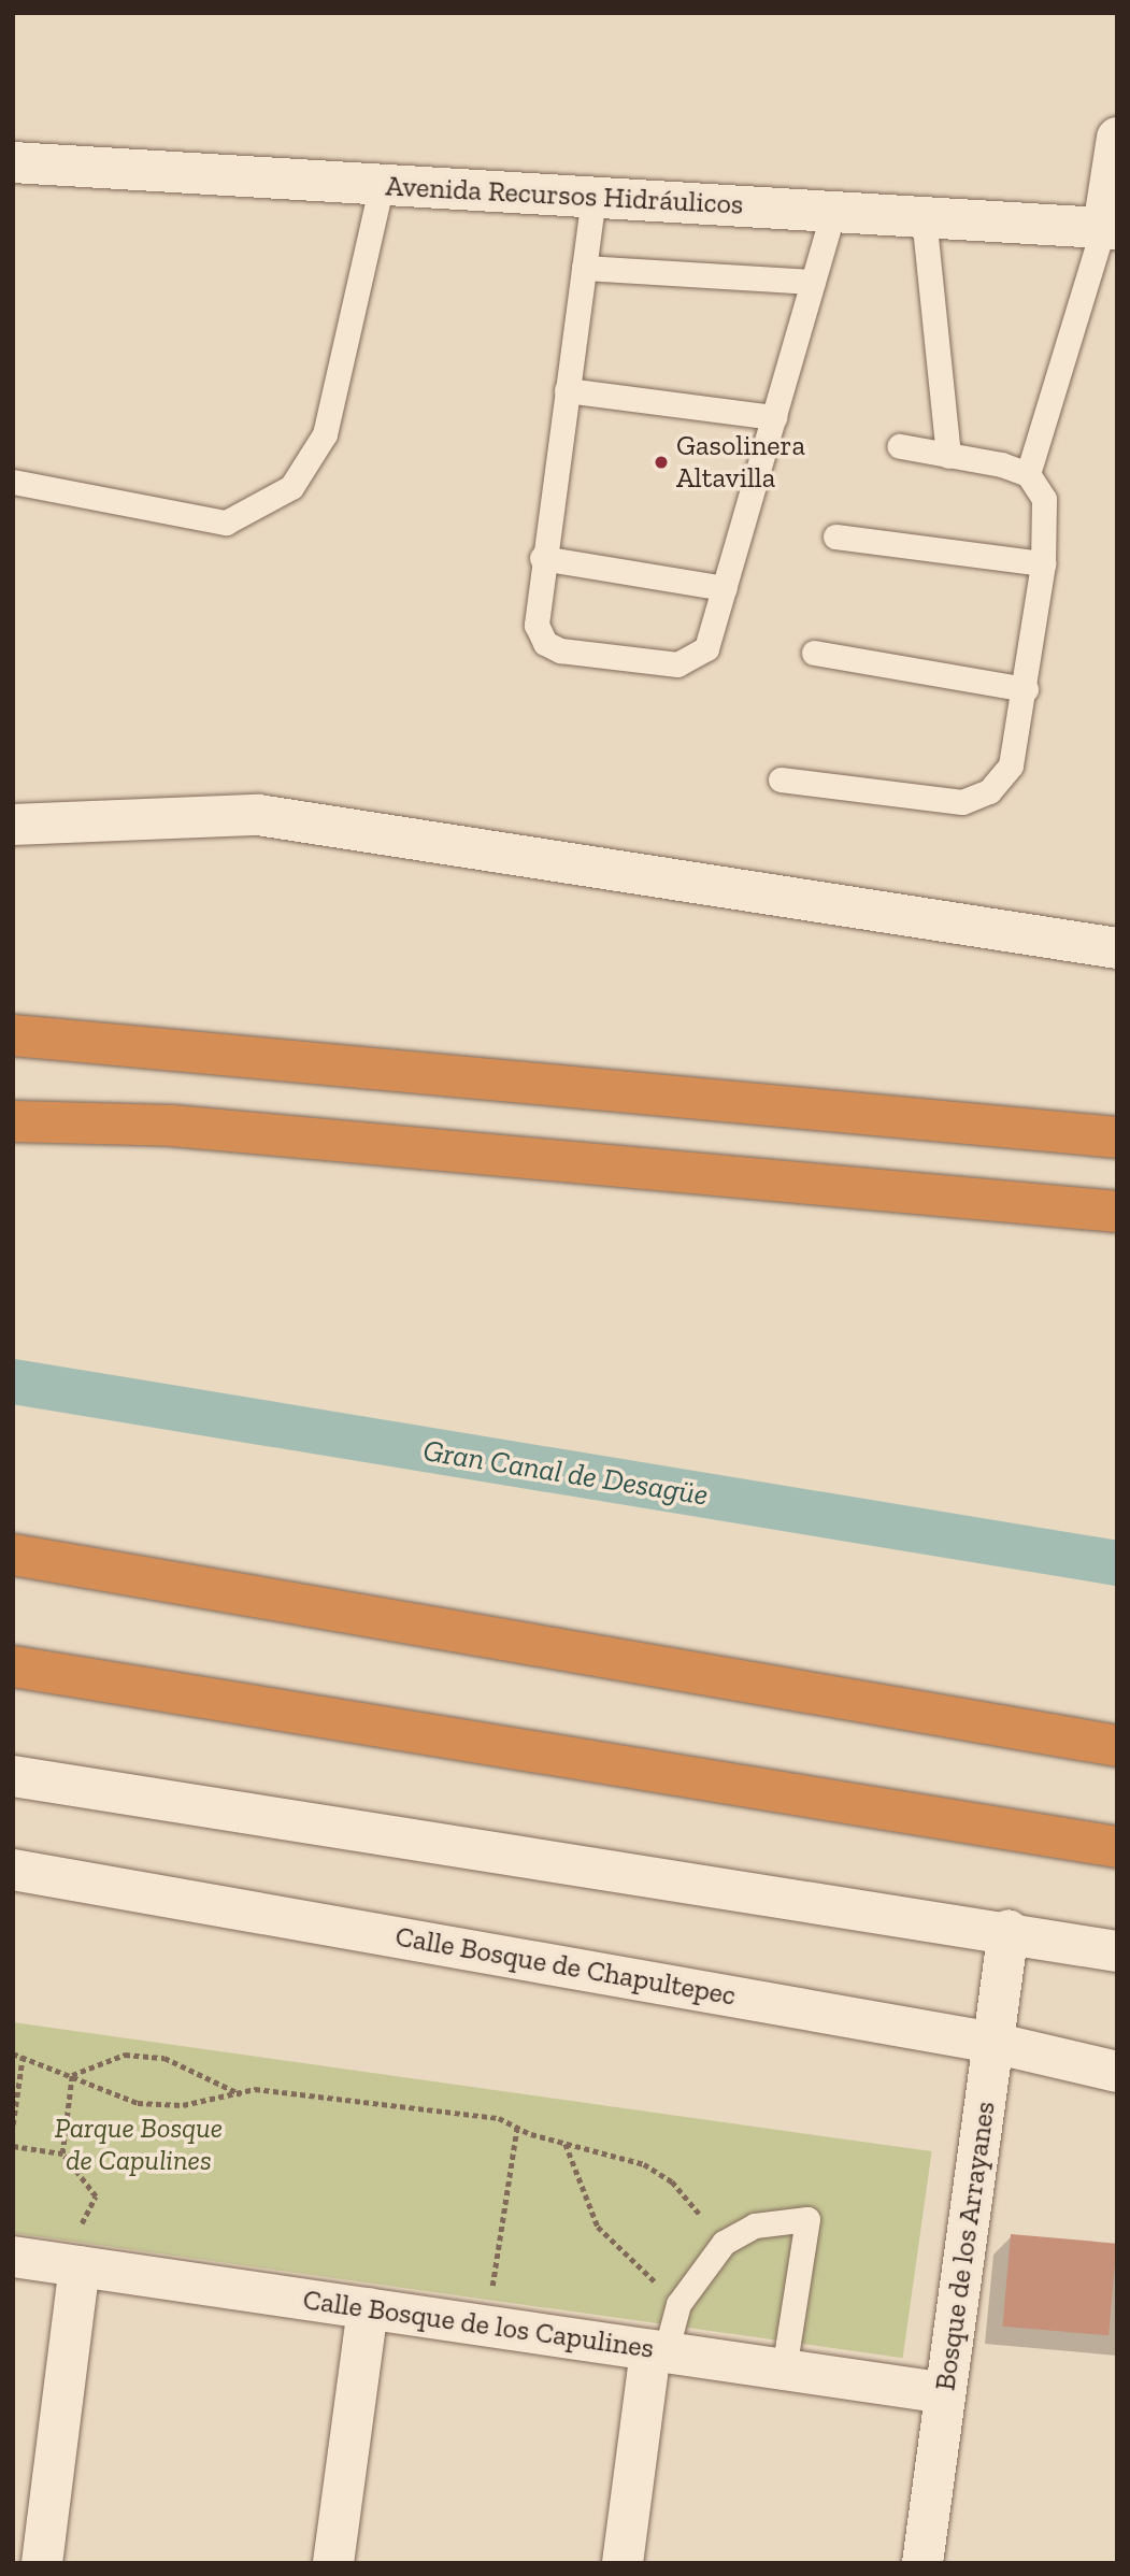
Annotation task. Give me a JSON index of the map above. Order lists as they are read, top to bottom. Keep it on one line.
{"streets":{"street":["Avenida Recursos Hidráulicos","Calle Bosque de Chapultepec","Bosque de los Arrayanes","Calle Bosque de los Capulines"]},"crossings":[["Calle Bosque de Chapultepec","Bosque de los Arrayanes"],["Bosque de los Arrayanes","Calle Bosque de los Capulines"]],"water":["Gran Canal de Desagüe"],"parks":["Parque Bosque de Capulines"],"places":["Gasolinera Altavilla"]}
